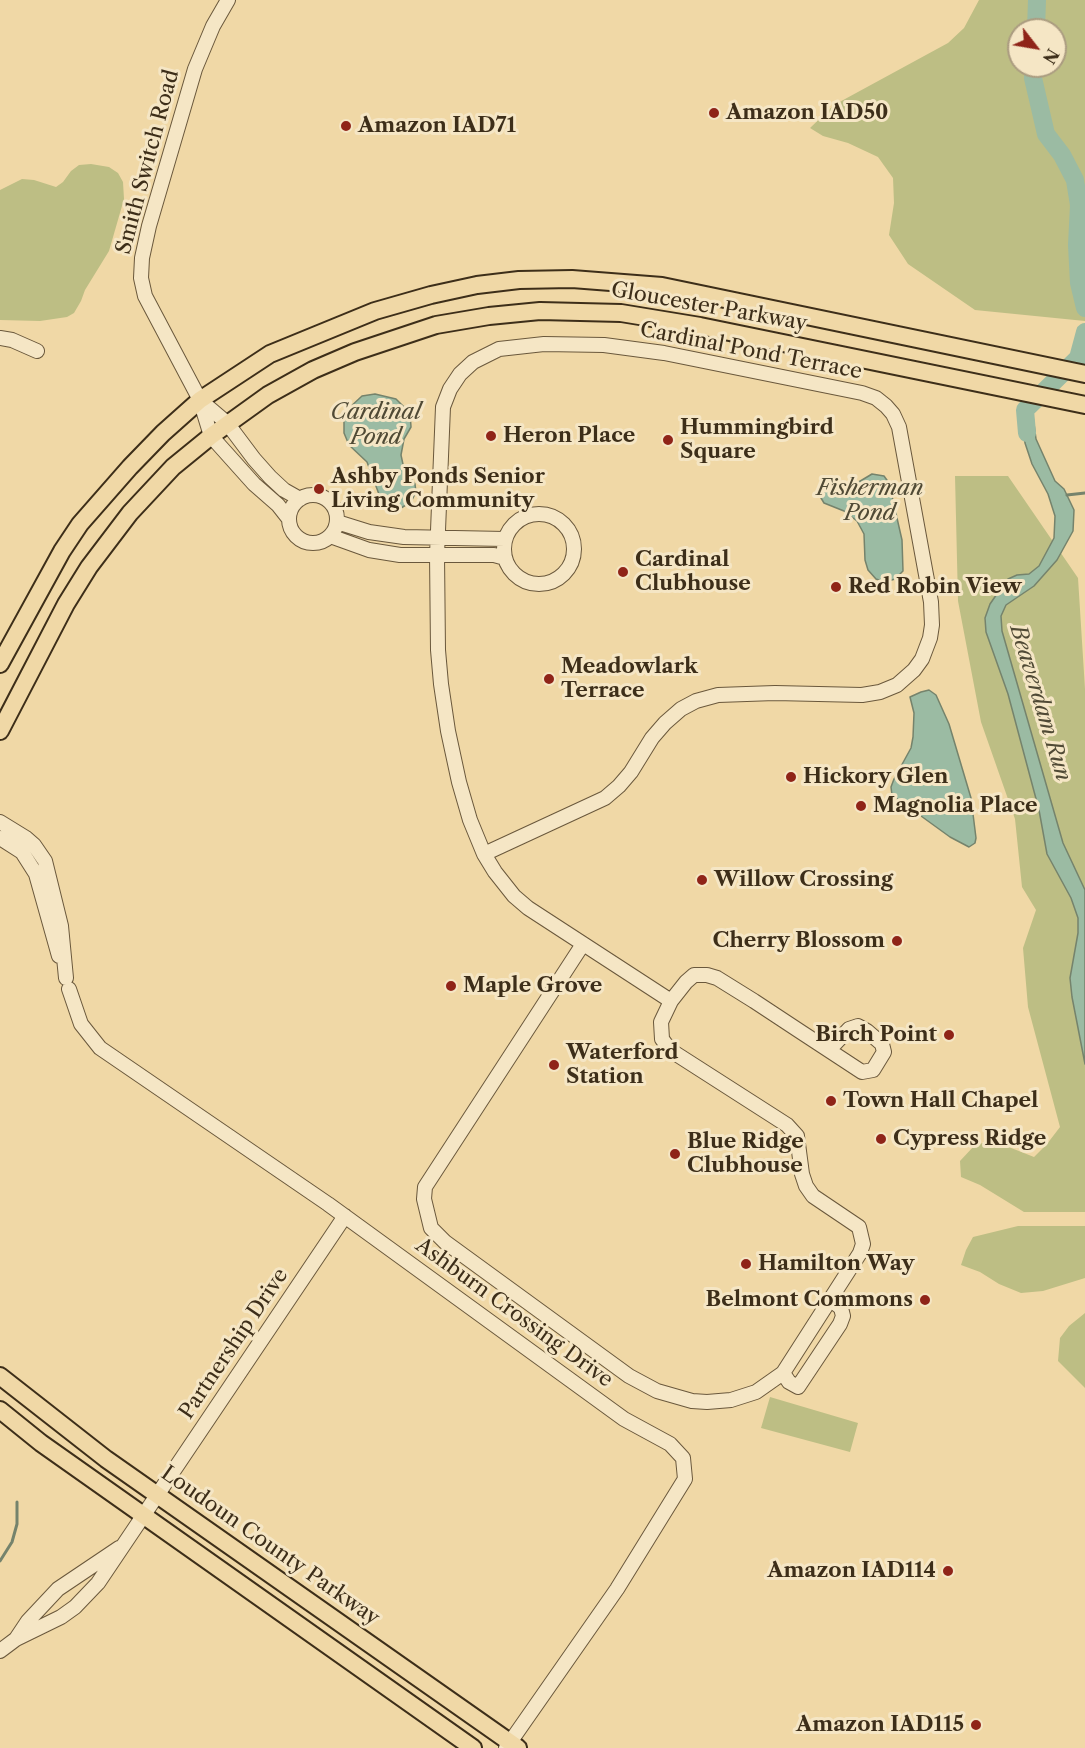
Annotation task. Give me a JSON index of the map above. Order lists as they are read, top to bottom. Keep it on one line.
{"streets":{"main road":["Gloucester Parkway","Loudoun County Parkway"],"street":["Smith Switch Road","Cardinal Pond Terrace","Ashburn Crossing Drive","Partnership Drive"]},"crossings":[["Smith Switch Road","Gloucester Parkway"],["Ashburn Crossing Drive","Partnership Drive"],["Ashburn Crossing Drive","Loudoun County Parkway"],["Partnership Drive","Loudoun County Parkway"]],"water":["Cardinal Pond","Fisherman Pond","Beaverdam Run"],"places":["Amazon IAD50","Amazon IAD71","Heron Place","Hummingbird Square","Ashby Ponds Senior Living Community","Cardinal Clubhouse","Red Robin View","Meadowlark Terrace","Hickory Glen","Magnolia Place","Willow Crossing","Cherry Blossom","Maple Grove","Birch Point","Waterford Station","Town Hall Chapel","Cypress Ridge","Blue Ridge Clubhouse","Hamilton Way","Belmont Commons","Amazon IAD114","Amazon IAD115"],"north":"bottom right"}
